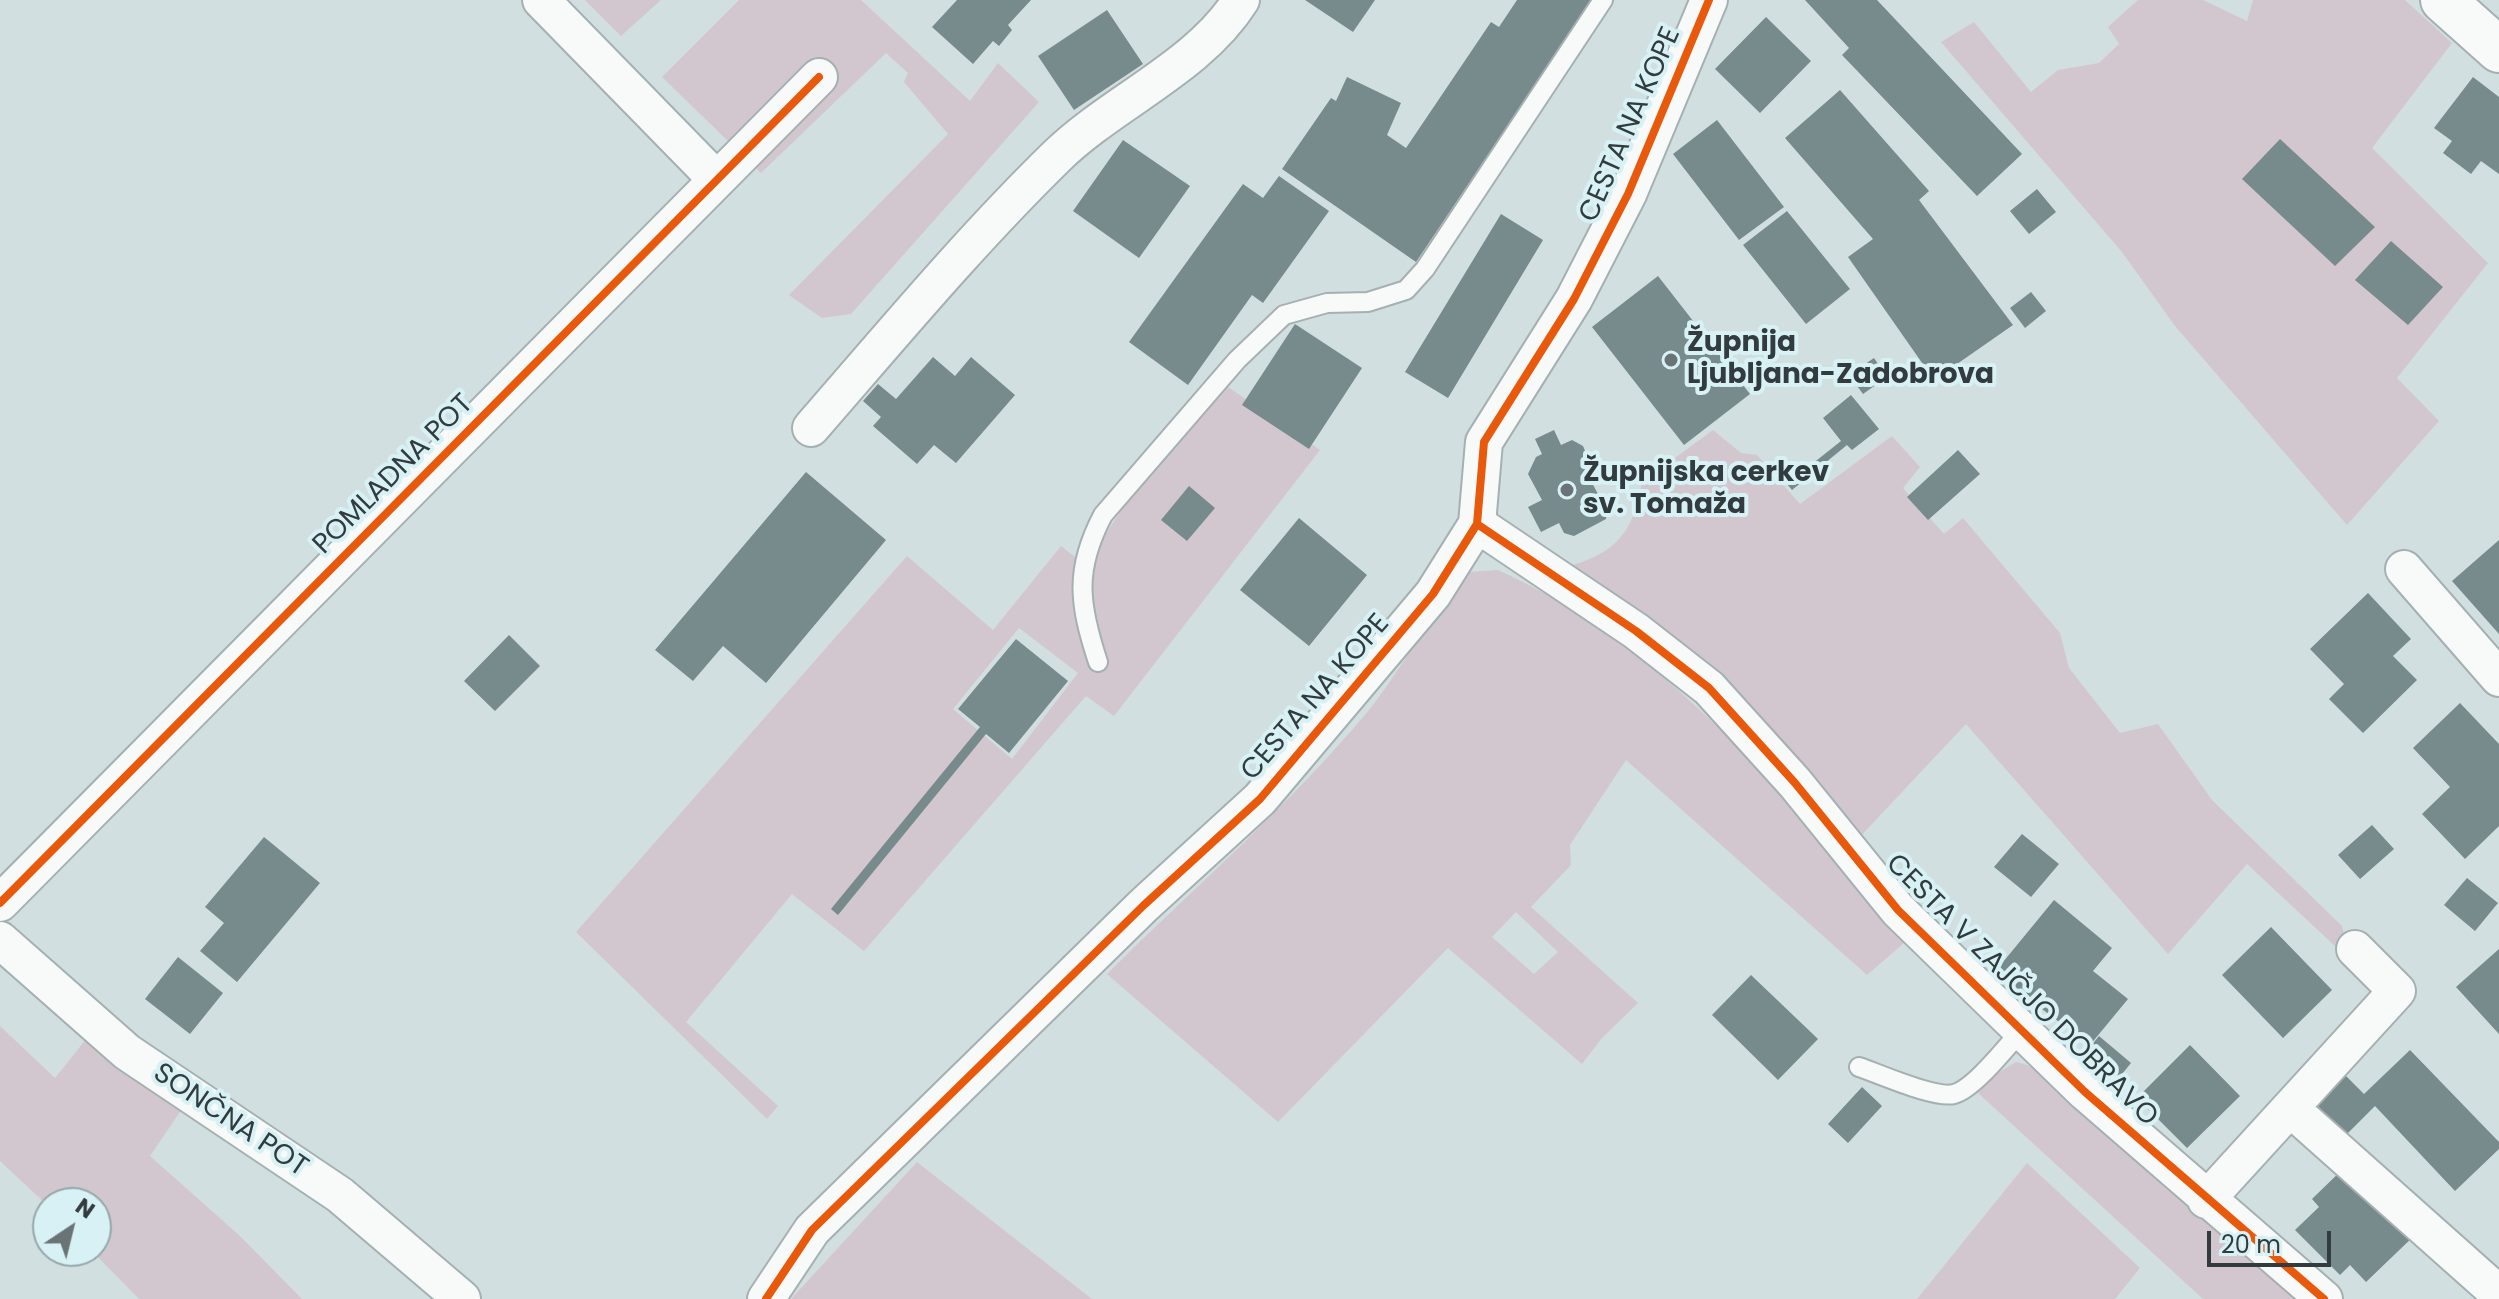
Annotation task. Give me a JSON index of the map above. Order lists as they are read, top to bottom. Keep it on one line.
{"streets":{"street":["CESTA NA KOPE","POMLADNA POT","CESTA V ZAJČJO DOBRAVO","SONČNA POT"]},"crossings":[["CESTA NA KOPE","CESTA V ZAJČJO DOBRAVO"]],"places":["Župnija Ljubljana-Zadobrova","Župnijska cerkev sv. Tomaža"],"scale_bar":"20 m","north":"top right"}
